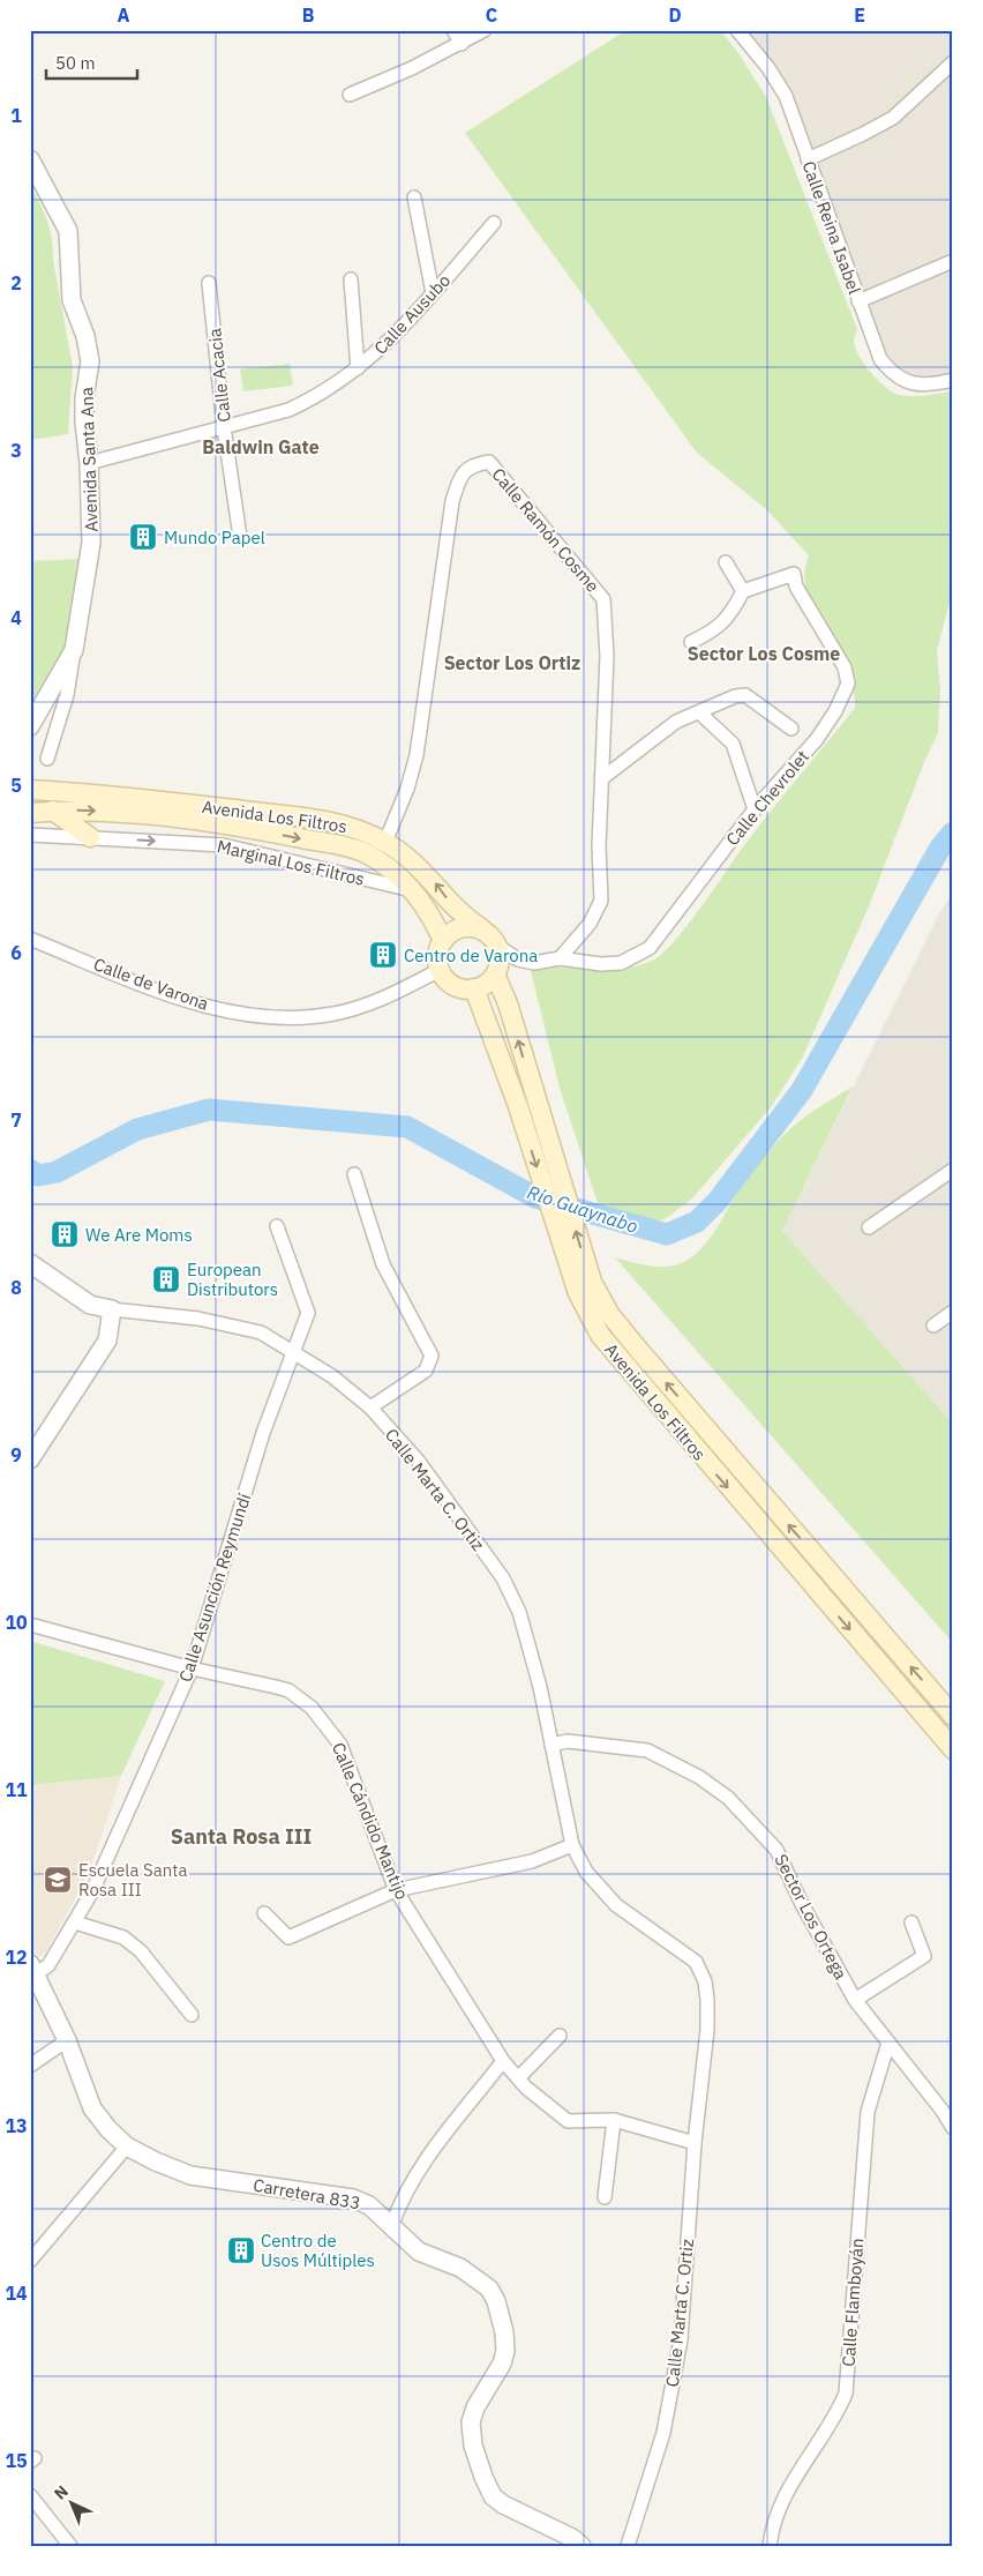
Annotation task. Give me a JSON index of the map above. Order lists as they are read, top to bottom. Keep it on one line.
{"streets":{"main road":["Avenida Los Filtros"],"street":["Calle Reina Isabel","Calle Ausubo","Calle Acacia","Avenida Santa Ana","Calle Ramón Cosme","Calle Chevrolet","Marginal Los Filtros","Calle de Varona","Calle Marta C. Ortiz","Calle Asunción Reymundí","Calle Cándido Mantijo","Sector Los Ortega","Carretera 833","Calle Flamboyán"]},"crossings":[["Calle Ausubo","Calle Acacia"],["Calle Ausubo","Avenida Santa Ana"],["Calle Ramón Cosme","Calle Chevrolet"],["Calle Ramón Cosme","Avenida Los Filtros"],["Calle Chevrolet","Avenida Los Filtros"],["Calle Chevrolet","Calle de Varona"],["Avenida Los Filtros","Marginal Los Filtros"],["Avenida Los Filtros","Calle de Varona"],["Calle Marta C. Ortiz","Calle Asunción Reymundí"],["Calle Marta C. Ortiz","Calle Cándido Mantijo"],["Calle Marta C. Ortiz","Sector Los Ortega"],["Calle Asunción Reymundí","Calle Cándido Mantijo"],["Calle Asunción Reymundí","Carretera 833"],["Sector Los Ortega","Calle Flamboyán"]],"one_way":["Marginal Los Filtros"],"districts":["Baldwin Gate","Sector Los Cosme","Sector Los Ortiz","Santa Rosa III"],"water":["Río Guaynabo"],"places":{"building":["Mundo Papel","Centro de Varona","We Are Moms","European Distributors","Centro de Usos Múltiples"],"school or university":["Escuela Santa Rosa III"]},"scale_bar":"50 m","north":"top left","grid":{"columns":["A","B","C","D","E"],"rows":["1","2","3","4","5","6","7","8","9","10","11","12","13","14","15"]}}
